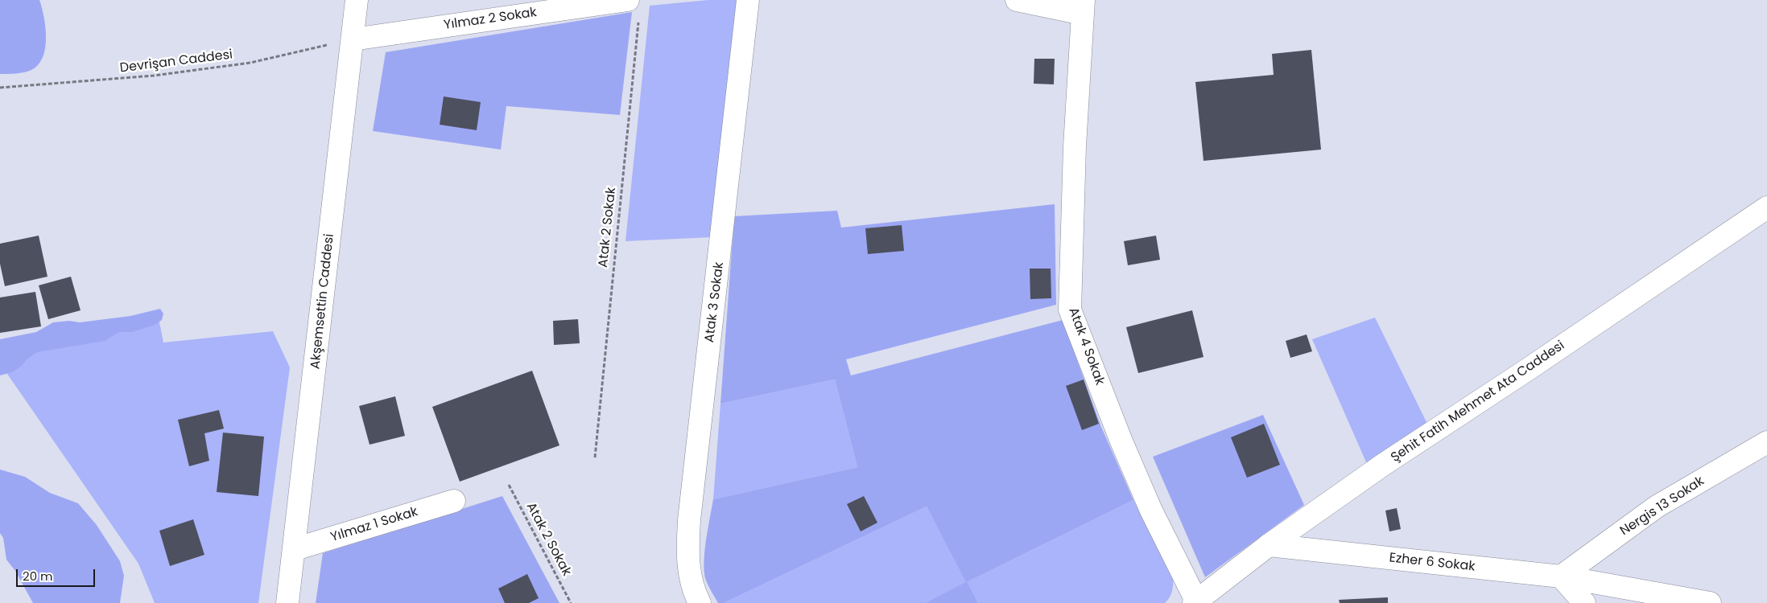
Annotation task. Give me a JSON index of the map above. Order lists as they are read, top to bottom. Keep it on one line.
{"streets":{"street":["Yılmaz 2 Sokak","Akşemsettin Caddesi","Atak 3 Sokak","Atak 4 Sokak","Şehit Fatih Mehmet Ata Caddesi","Nergis 13 Sokak","Yılmaz 1 Sokak","Ezher 6 Sokak"],"path":["Devrişan Caddesi","Atak 2 Sokak"]},"crossings":[["Yılmaz 2 Sokak","Devrişan Caddesi"],["Yılmaz 2 Sokak","Atak 2 Sokak"],["Yılmaz 2 Sokak","Akşemsettin Caddesi"],["Devrişan Caddesi","Akşemsettin Caddesi"],["Akşemsettin Caddesi","Yılmaz 1 Sokak"],["Atak 4 Sokak","Şehit Fatih Mehmet Ata Caddesi"],["Şehit Fatih Mehmet Ata Caddesi","Ezher 6 Sokak"],["Nergis 13 Sokak","Ezher 6 Sokak"]],"scale_bar":"20 m"}
